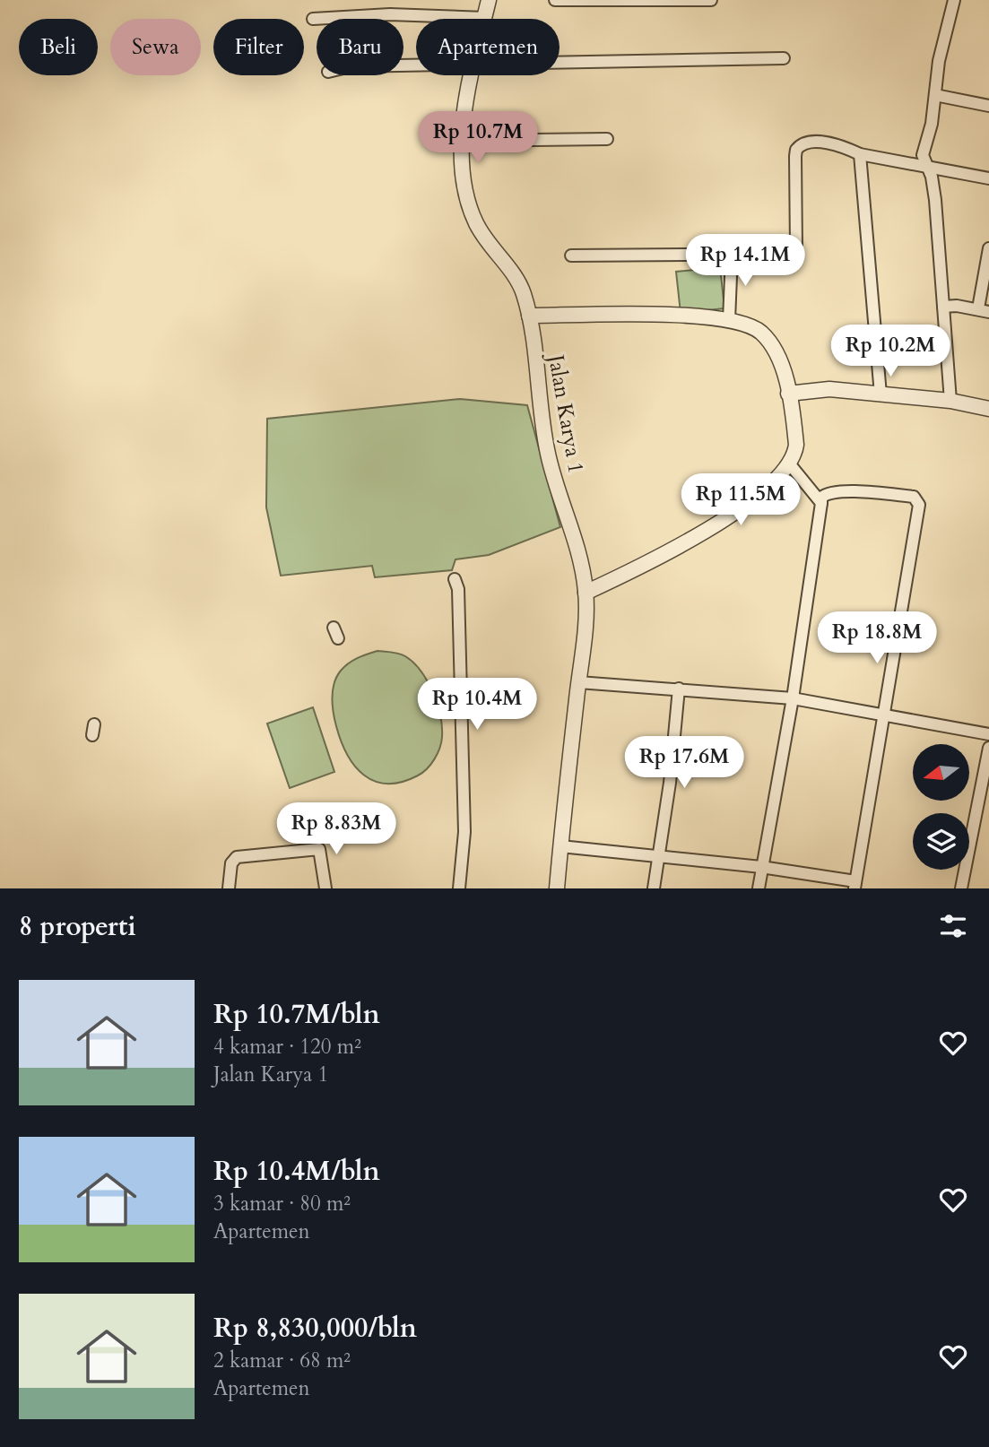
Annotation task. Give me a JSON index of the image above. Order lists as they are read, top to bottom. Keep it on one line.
{"streets":{"street":["Jalan Karya 1"]},"north":"left","page":{"chip":["Beli","Sewa","Filter","Baru","Apartemen"],"price":["Rp 10.7M","Rp 14.1M","Rp 10.2M","Rp 11.5M","Rp 18.8M","Rp 10.4M","Rp 17.6M","Rp 8.83M"],"heading":"8 properti","list":[{"name":"Rp 10.7M/bln","note":"4 kamar · 120 m² · Jalan Karya 1"},{"name":"Rp 10.4M/bln","note":"3 kamar · 80 m² · Apartemen"},{"name":"Rp 8,830,000/bln","note":"2 kamar · 68 m² · Apartemen"}]}}
